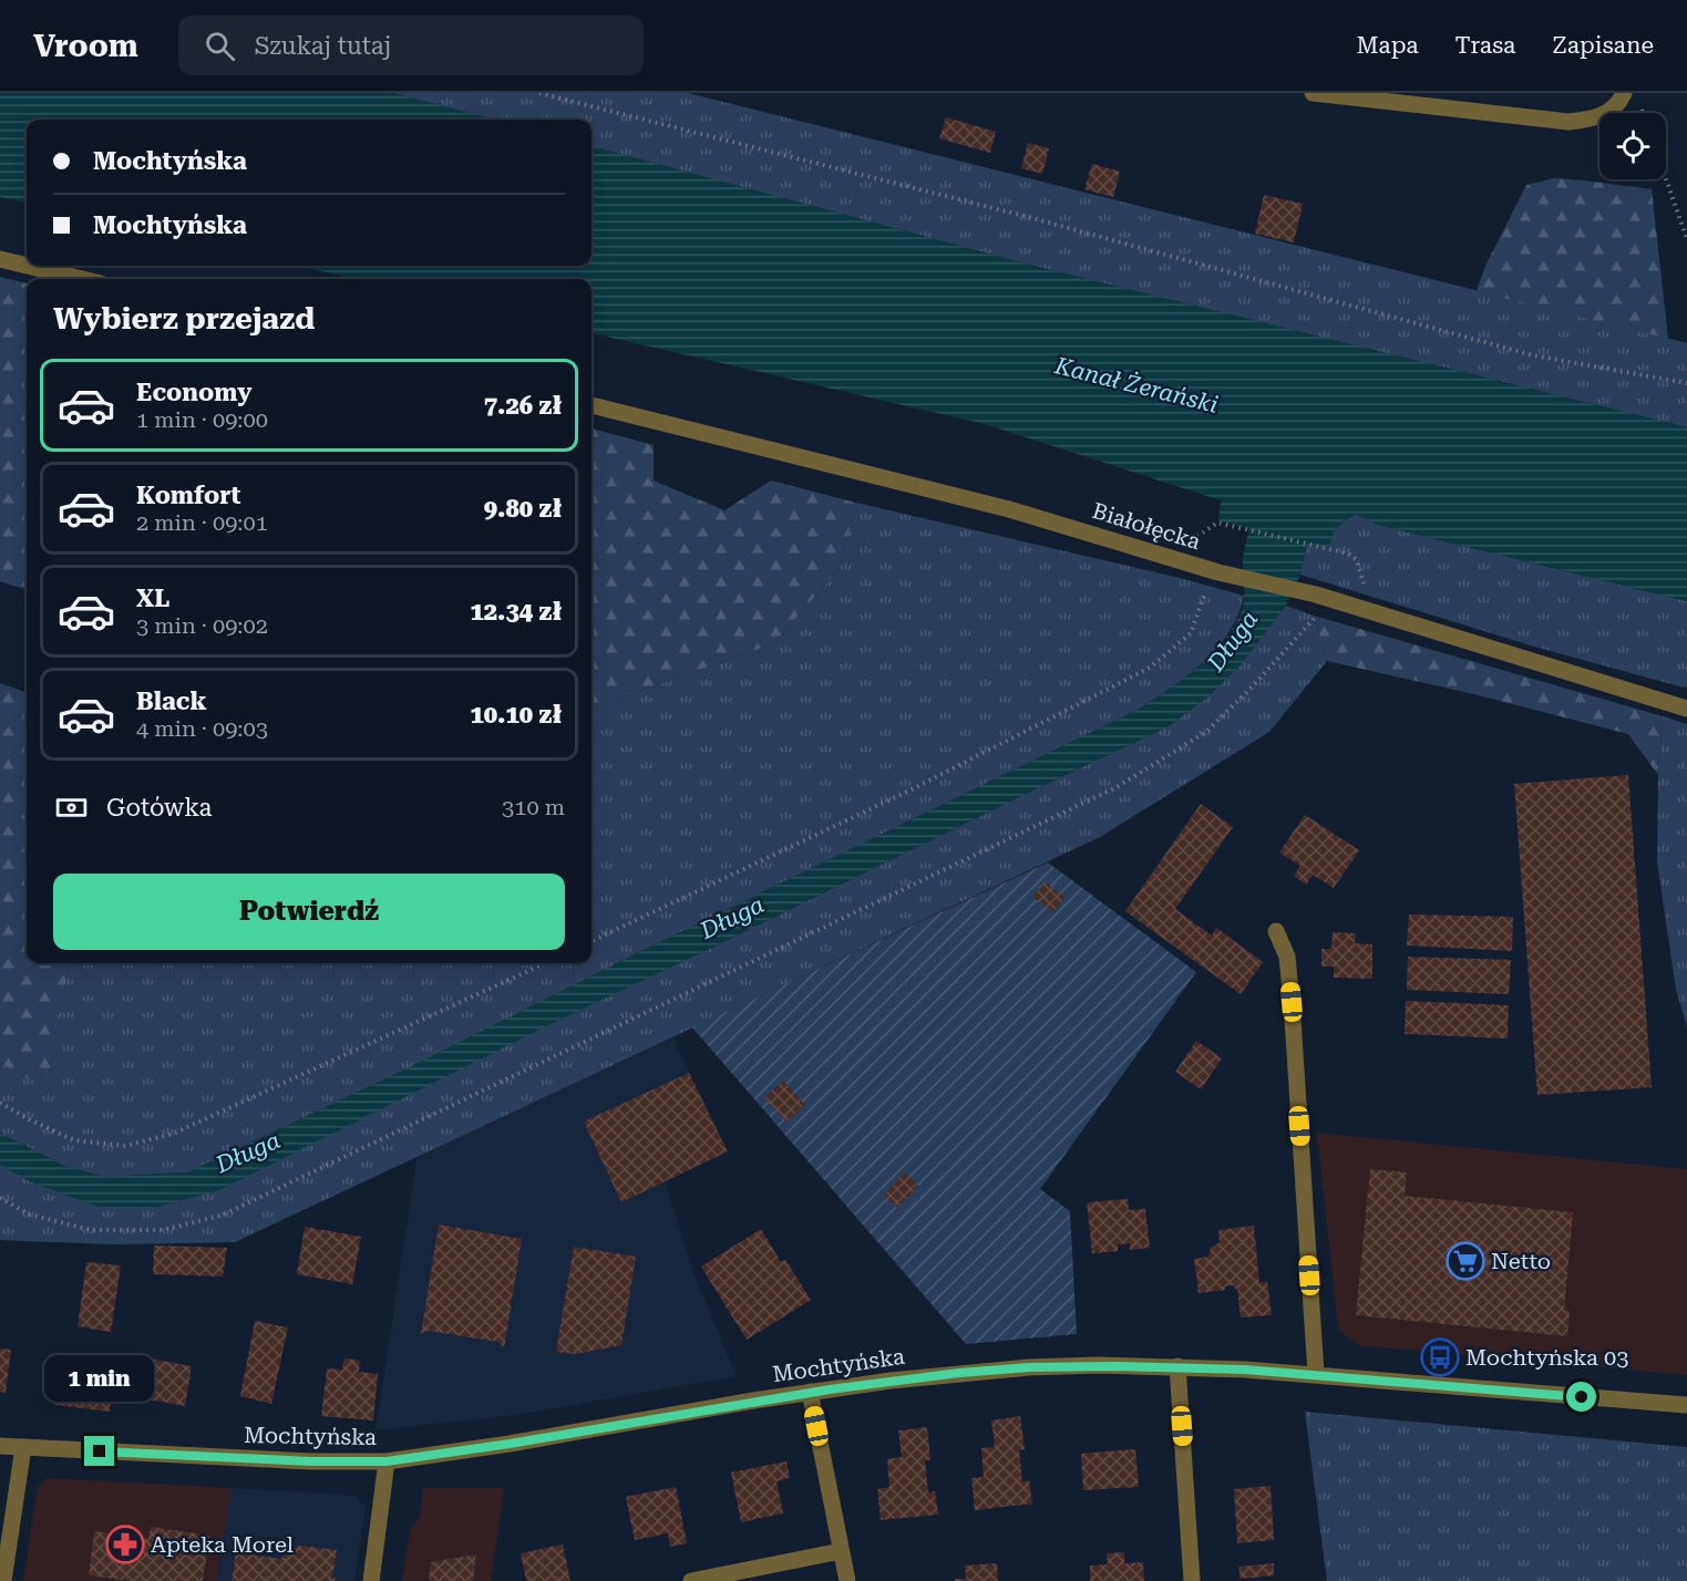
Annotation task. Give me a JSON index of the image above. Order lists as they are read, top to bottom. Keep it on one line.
{"streets":{"street":["Białołęcka","Mochtyńska"]},"water":["Kanał Żerański","Długa"],"places":{"supermarket":["Netto"],"bus stop":["Mochtyńska 03"],"pharmacy":["Apteka Morel"]},"page":{"header":"Vroom","search":"Szukaj tutaj","nav":["Mapa","Trasa","Zapisane"],"banner":["Mochtyńska","Mochtyńska"],"heading":"Wybierz przejazd","list":[{"name":"Economy","note":"1 min · 09:00","value":"7.26 zł"},{"name":"Komfort","note":"2 min · 09:01","value":"9.80 zł"},{"name":"XL","note":"3 min · 09:02","value":"12.34 zł"},{"name":"Black","note":"4 min · 09:03","value":"10.10 zł"}],"pay":["Gotówka","310 m"],"buttons":"Potwierdź","bubble":"1 min"}}
